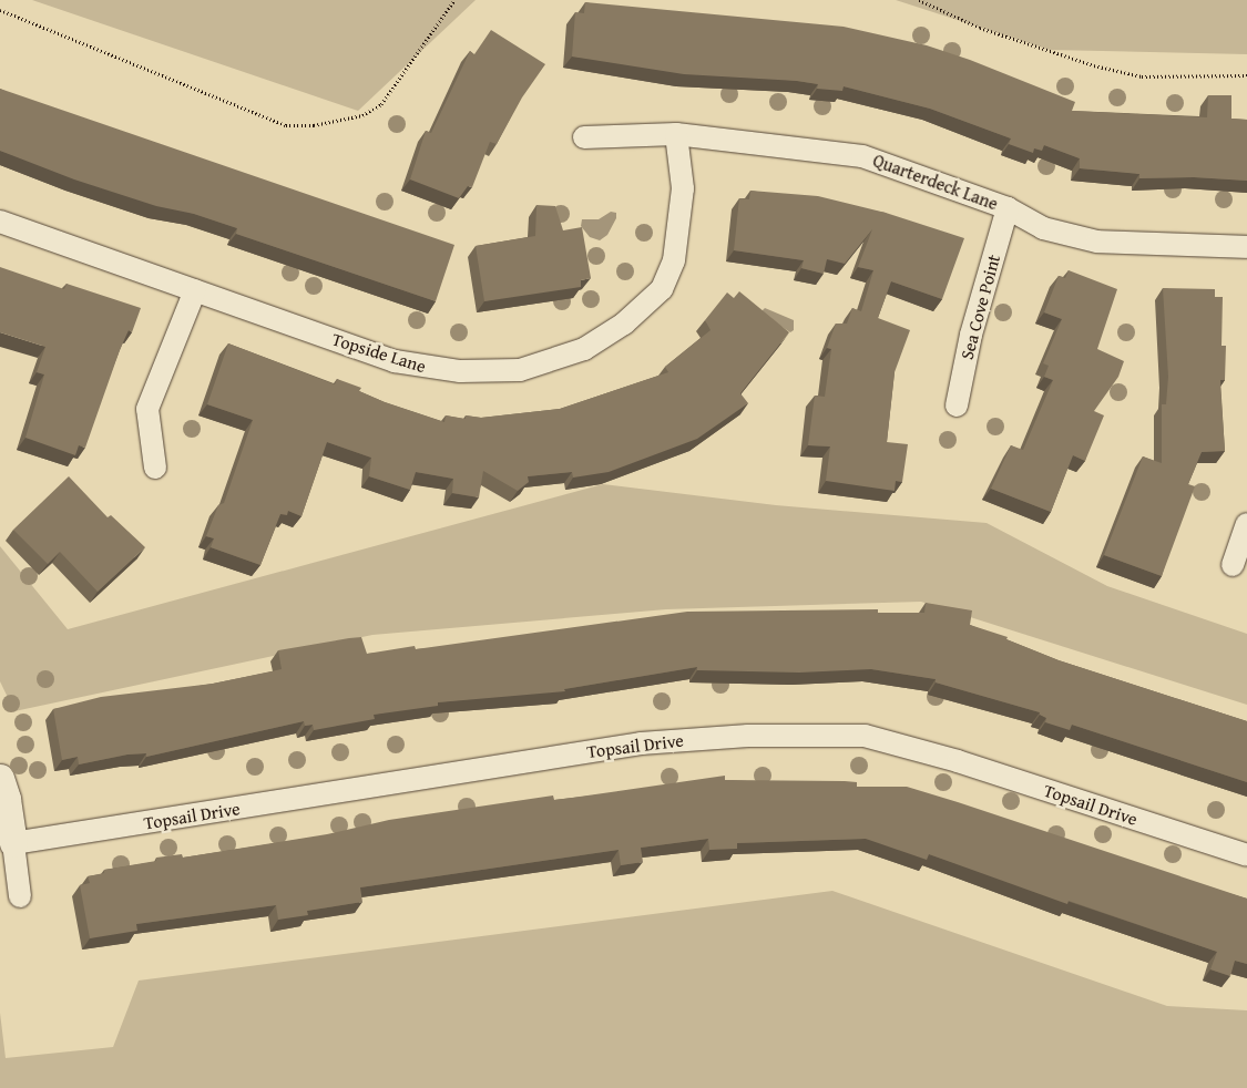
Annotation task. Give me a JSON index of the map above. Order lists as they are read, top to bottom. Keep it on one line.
{"streets":{"street":["Quarterdeck Lane","Sea Cove Point","Topside Lane","Topsail Drive"]},"crossings":[["Quarterdeck Lane","Sea Cove Point"],["Quarterdeck Lane","Topside Lane"]]}
